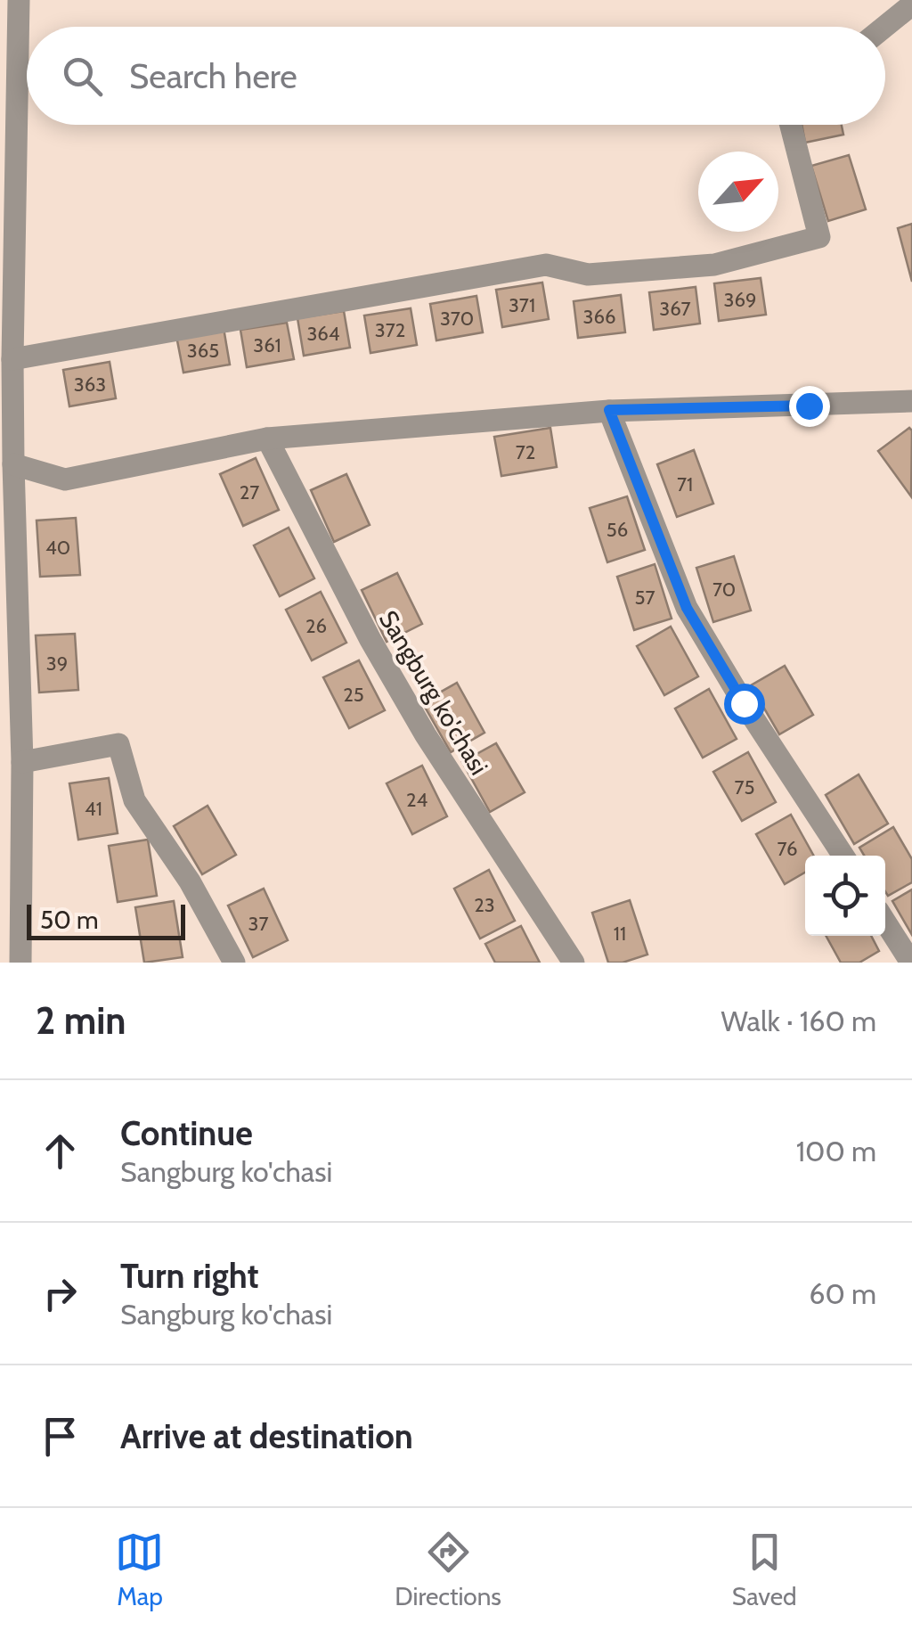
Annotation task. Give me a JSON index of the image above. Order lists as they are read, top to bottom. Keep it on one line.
{"streets":{"street":["Sangburg ko'chasi"]},"house_numbers":["369","371","367","366","370","372","364","361","365","363","72","71","27","56","40","70","57","26","39","25","75","24","41","76","23","37","11"],"scale_bar":"50 m","north":"top right","page":{"search":"Search here","scale":"50 m","heading":["2 min","Walk · 160 m"],"list":[["Continue","Sangburg ko'chasi","100 m"],["Turn right","Sangburg ko'chasi","60 m"],"Arrive at destination"],"nav":["Map","Directions","Saved"]}}
